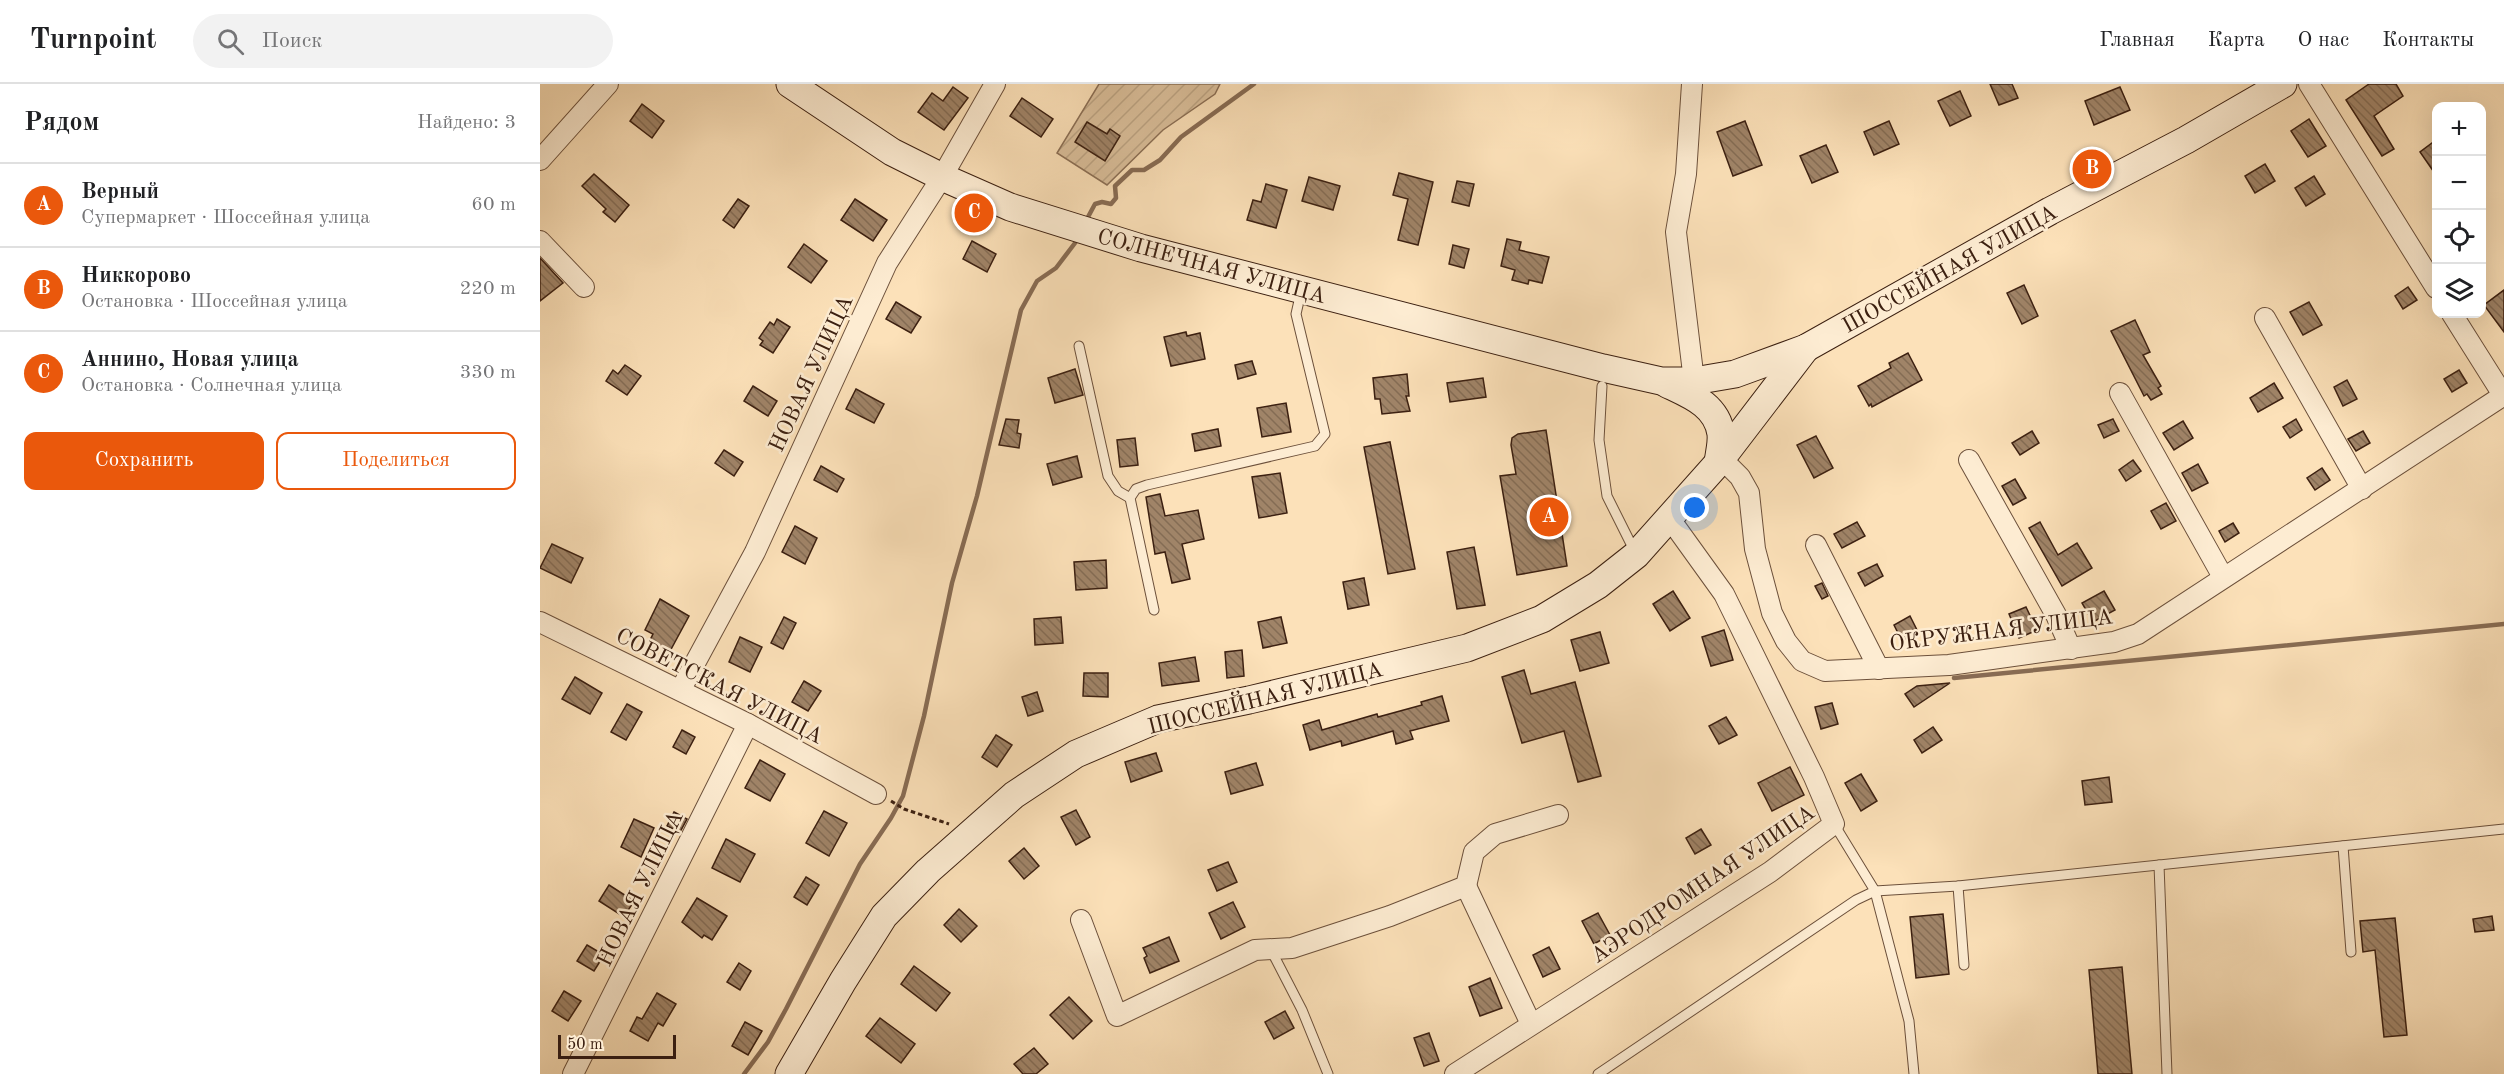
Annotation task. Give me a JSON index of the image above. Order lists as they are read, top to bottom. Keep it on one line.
{"streets":{"main road":["СОЛНЕЧНАЯ УЛИЦА","ШОССЕЙНАЯ УЛИЦА"],"street":["НОВАЯ УЛИЦА","ОКРУЖНАЯ УЛИЦА","СОВЕТСКАЯ УЛИЦА","АЭРОДРОМНАЯ УЛИЦА"]},"crossings":[["СОЛНЕЧНАЯ УЛИЦА","НОВАЯ УЛИЦА"],["ШОССЕЙНАЯ УЛИЦА","ОКРУЖНАЯ УЛИЦА"],["ШОССЕЙНАЯ УЛИЦА","АЭРОДРОМНАЯ УЛИЦА"],["НОВАЯ УЛИЦА","СОВЕТСКАЯ УЛИЦА"]],"scale_bar":"50 m","page":{"header":"Turnpoint","search":"Поиск","nav":["Главная","Карта","О нас","Контакты"],"heading":["Рядом","Найдено: 3"],"map_buttons":["+","−"],"pins":["B","C","A"],"list":[{"mark":"A","name":"Верный","note":"Супермаркет · Шоссейная улица","value":"60 m"},{"mark":"B","name":"Никкорово","note":"Остановка · Шоссейная улица","value":"220 m"},{"mark":"C","name":"Аннино, Новая улица","note":"Остановка · Солнечная улица","value":"330 m"}],"buttons":["Сохранить","Поделиться"],"scale":"50 m"}}
